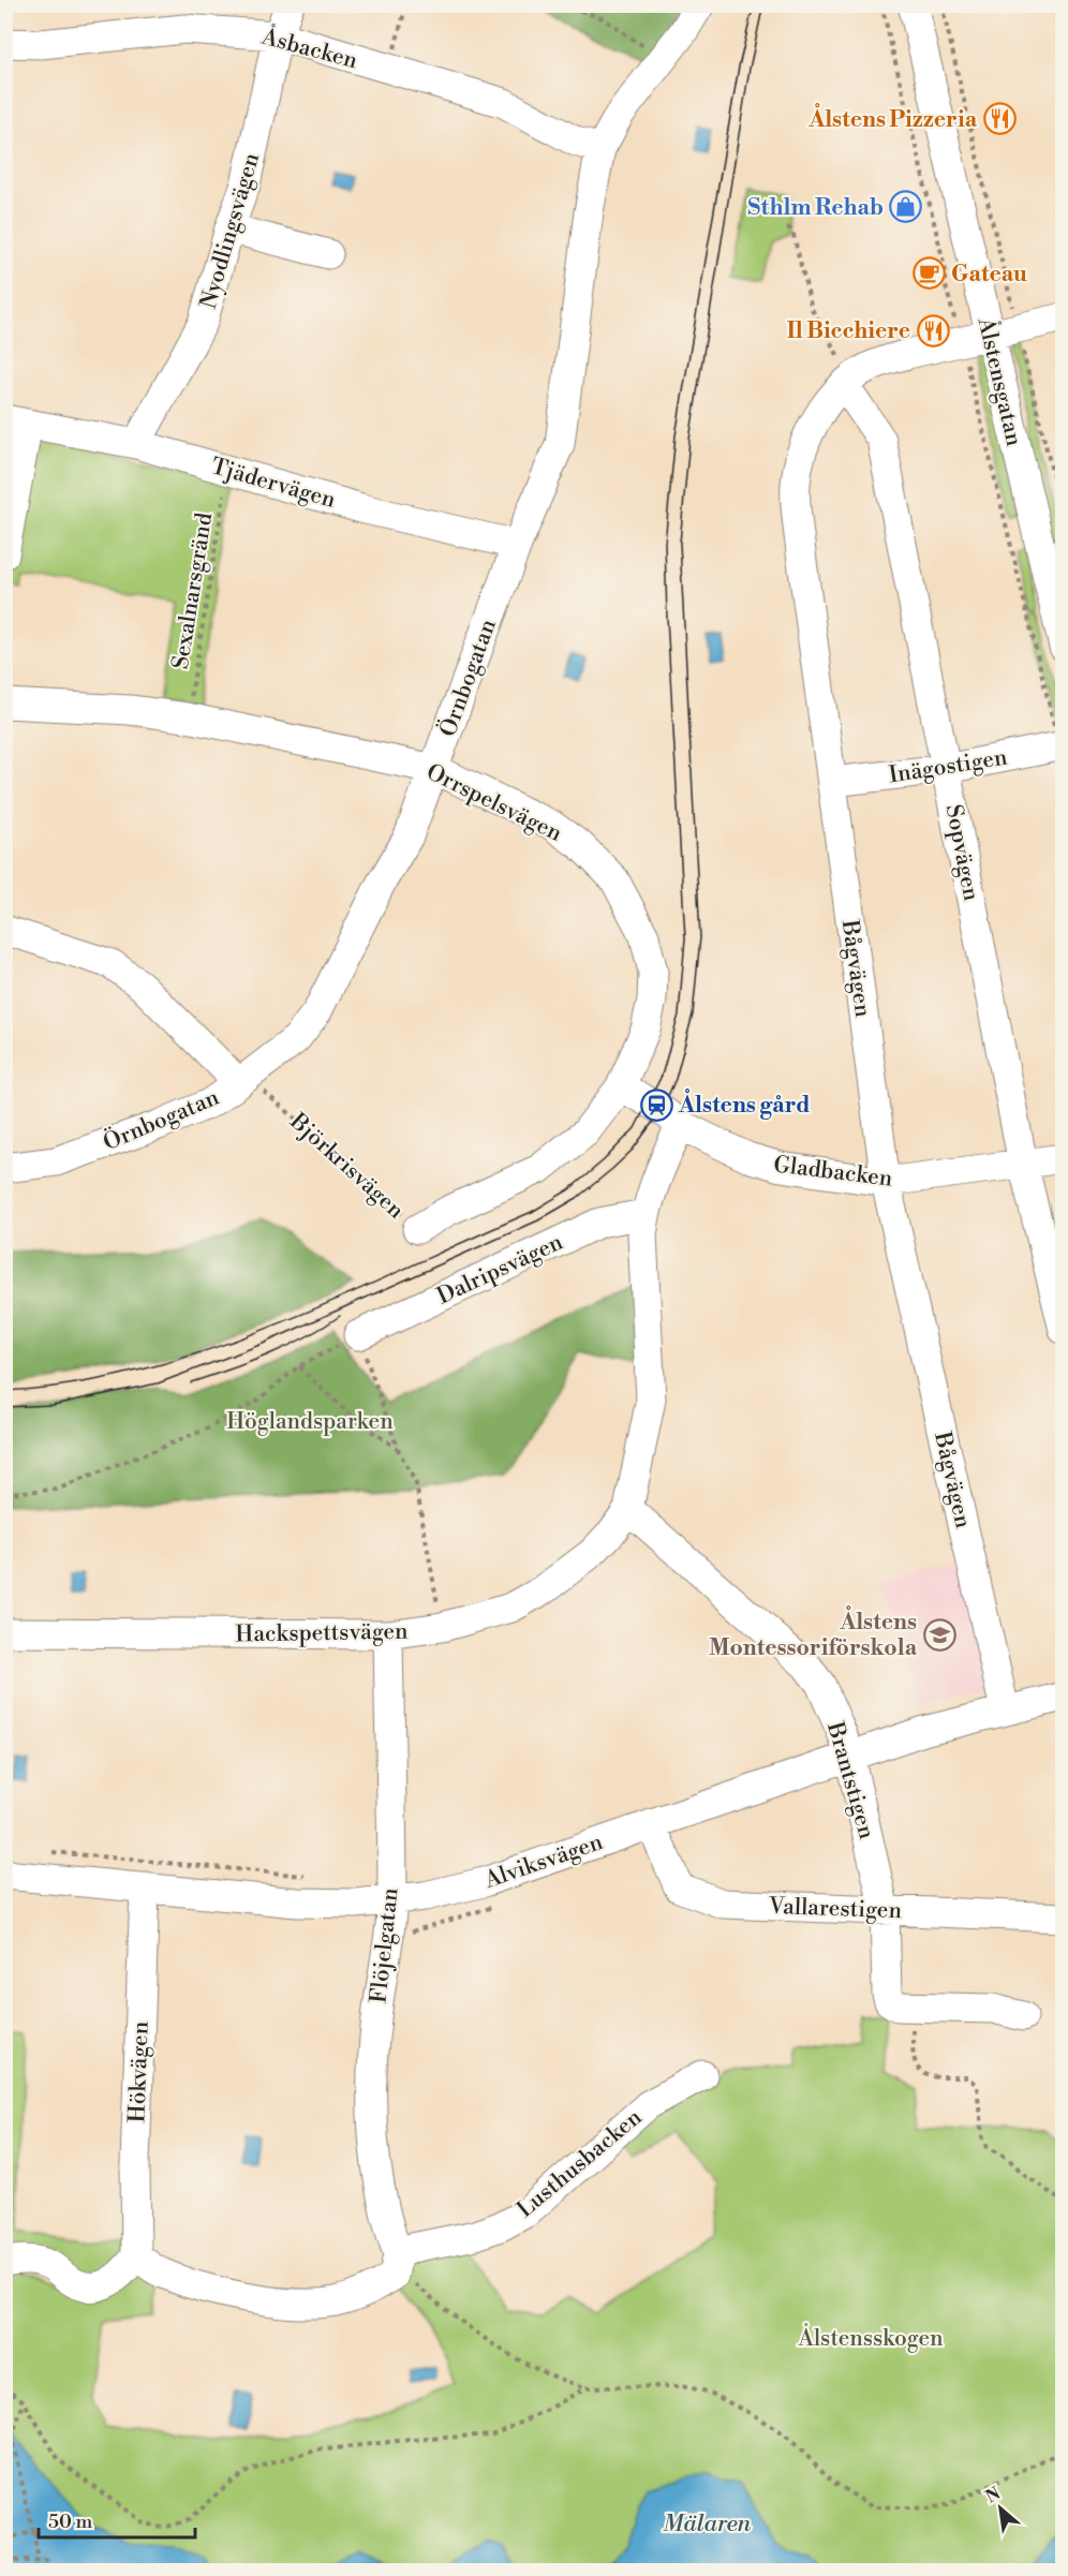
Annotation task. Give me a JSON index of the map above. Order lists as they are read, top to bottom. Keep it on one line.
{"streets":{"street":["Åsbacken","Nyodlingsvägen","Ålstensgatan","Tjädervägen","Örnbogatan","Inägostigen","Orrspelsvägen","Sopvägen","Bågvägen","Gladbacken","Dalripsvägen","Hackspettsvägen","Brantstigen","Alviksvägen","Vallarestigen","Flöjelgatan","Hökvägen","Lusthusbacken"],"path":["Sexalnarsgränd","Björkrisvägen"]},"crossings":[["Åsbacken","Nyodlingsvägen"],["Åsbacken","Örnbogatan"],["Nyodlingsvägen","Tjädervägen"],["Ålstensgatan","Bågvägen"],["Tjädervägen","Sexalnarsgränd"],["Tjädervägen","Örnbogatan"],["Sexalnarsgränd","Orrspelsvägen"],["Örnbogatan","Orrspelsvägen"],["Inägostigen","Sopvägen"],["Inägostigen","Bågvägen"],["Orrspelsvägen","Björkrisvägen"],["Orrspelsvägen","Gladbacken"],["Sopvägen","Bågvägen"],["Sopvägen","Gladbacken"],["Bågvägen","Gladbacken"],["Bågvägen","Alviksvägen"],["Gladbacken","Hackspettsvägen"],["Dalripsvägen","Hackspettsvägen"],["Hackspettsvägen","Brantstigen"],["Hackspettsvägen","Flöjelgatan"],["Brantstigen","Alviksvägen"],["Brantstigen","Vallarestigen"],["Alviksvägen","Vallarestigen"],["Alviksvägen","Flöjelgatan"],["Alviksvägen","Hökvägen"],["Flöjelgatan","Lusthusbacken"],["Hökvägen","Lusthusbacken"]],"water":["Mälaren"],"parks":["Höglandsparken","Ålstensskogen"],"places":{"restaurant":["Ålstens Pizzeria","Il Bicchiere"],"shop":["Sthlm Rehab"],"cafe":["Gateau"],"station":["Ålstens gård"],"school or university":["Ålstens Montessoriförskola"]},"scale_bar":"50 m","north":"top left"}
